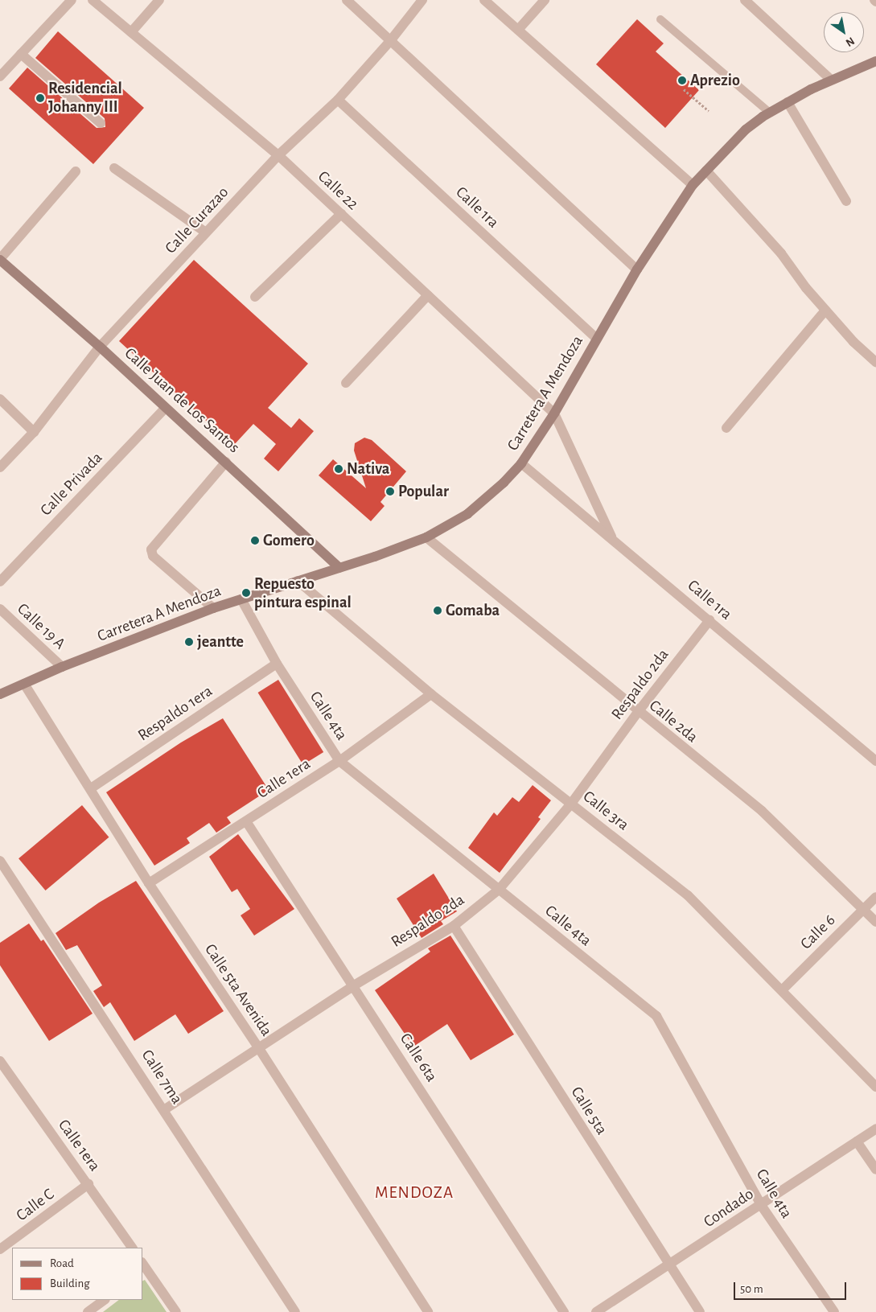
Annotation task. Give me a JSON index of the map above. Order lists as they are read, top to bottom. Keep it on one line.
{"streets":{"street":["Calle 22","Calle 1ra","Calle Curazao","Carretera A Mendoza","Calle Juan de Los Santos","Calle Privada","Calle 19 A","Respaldo 2da","Respaldo 1era","Calle 4ta","Calle 2da","Calle 1era","Calle 3ra","Calle 6","Calle 5ta Avenida","Calle 6ta","Calle 7ma","Calle 5ta","Calle C","Condado"]},"crossings":[["Calle 22","Calle Curazao"],["Calle 22","Carretera A Mendoza"],["Calle 1ra","Calle Curazao"],["Calle 1ra","Carretera A Mendoza"],["Calle 1ra","Respaldo 2da"],["Calle Curazao","Calle Juan de Los Santos"],["Carretera A Mendoza","Calle Juan de Los Santos"],["Carretera A Mendoza","Calle 19 A"],["Carretera A Mendoza","Calle 4ta"],["Carretera A Mendoza","Calle 2da"],["Carretera A Mendoza","Calle 3ra"],["Carretera A Mendoza","Calle 5ta Avenida"],["Calle Juan de Los Santos","Calle Privada"],["Respaldo 2da","Calle 4ta"],["Respaldo 2da","Calle 2da"],["Respaldo 2da","Calle 3ra"],["Respaldo 2da","Calle 5ta Avenida"],["Respaldo 2da","Calle 6ta"],["Respaldo 2da","Calle 7ma"],["Respaldo 2da","Calle 5ta"],["Respaldo 1era","Calle 4ta"],["Respaldo 1era","Calle 5ta Avenida"],["Calle 4ta","Calle 1era"],["Calle 4ta","Condado"],["Calle 2da","Calle 6"],["Calle 1era","Calle 3ra"],["Calle 1era","Calle 5ta Avenida"],["Calle 1era","Calle 6ta"],["Calle 1era","Calle C"],["Calle 3ra","Calle 6"],["Calle 5ta","Condado"]],"districts":["MENDOZA"],"places":["Aprezio","Residencial Johanny III","Nativa","Popular","Gomero","Repuesto pintura espinal","Gomaba","jeantte"],"legend":["Road","Building"],"scale_bar":"50 m","north":"bottom right"}
